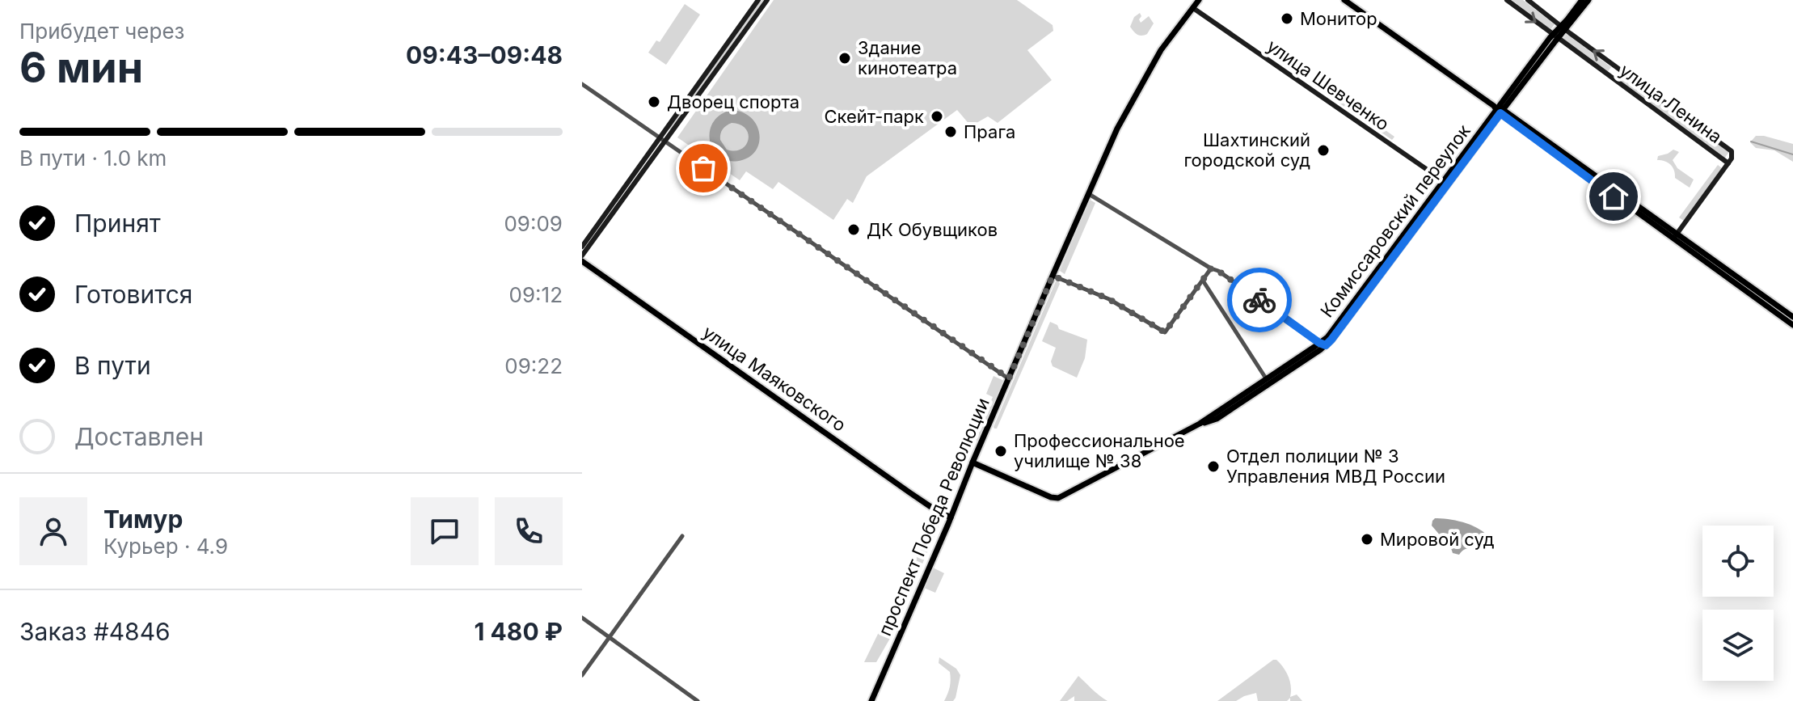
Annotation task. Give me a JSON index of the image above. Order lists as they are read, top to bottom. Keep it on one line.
{"streets":{"main road":["улица Шевченко","улица Ленина","Комиссаровский переулок","улица Маяковского","проспект Победа Революции"]},"crossings":[["улица Шевченко","Комиссаровский переулок"],["улица Шевченко","проспект Победа Революции"],["улица Ленина","Комиссаровский переулок"],["Комиссаровский переулок","проспект Победа Революции"],["улица Маяковского","проспект Победа Революции"]],"places":["Монитор","Здание кинотеатра","Дворец спорта","Скейт-парк","Прага","Шахтинский городской суд","ДК Обувщиков","Профессиональное училище № 38","Отдел полиции № 3 Управления МВД России","Мировой суд"],"page":{"heading":["6 мин","Прибудет через","09:43–09:48"],"panel":["Тимур","Курьер · 4.9","Заказ #4846","1 480 ₽"],"bar":"В пути · 1.0 km","list":[["Принят","09:09"],["Готовится","09:12"],["В пути","09:22"],"Доставлен"]}}
